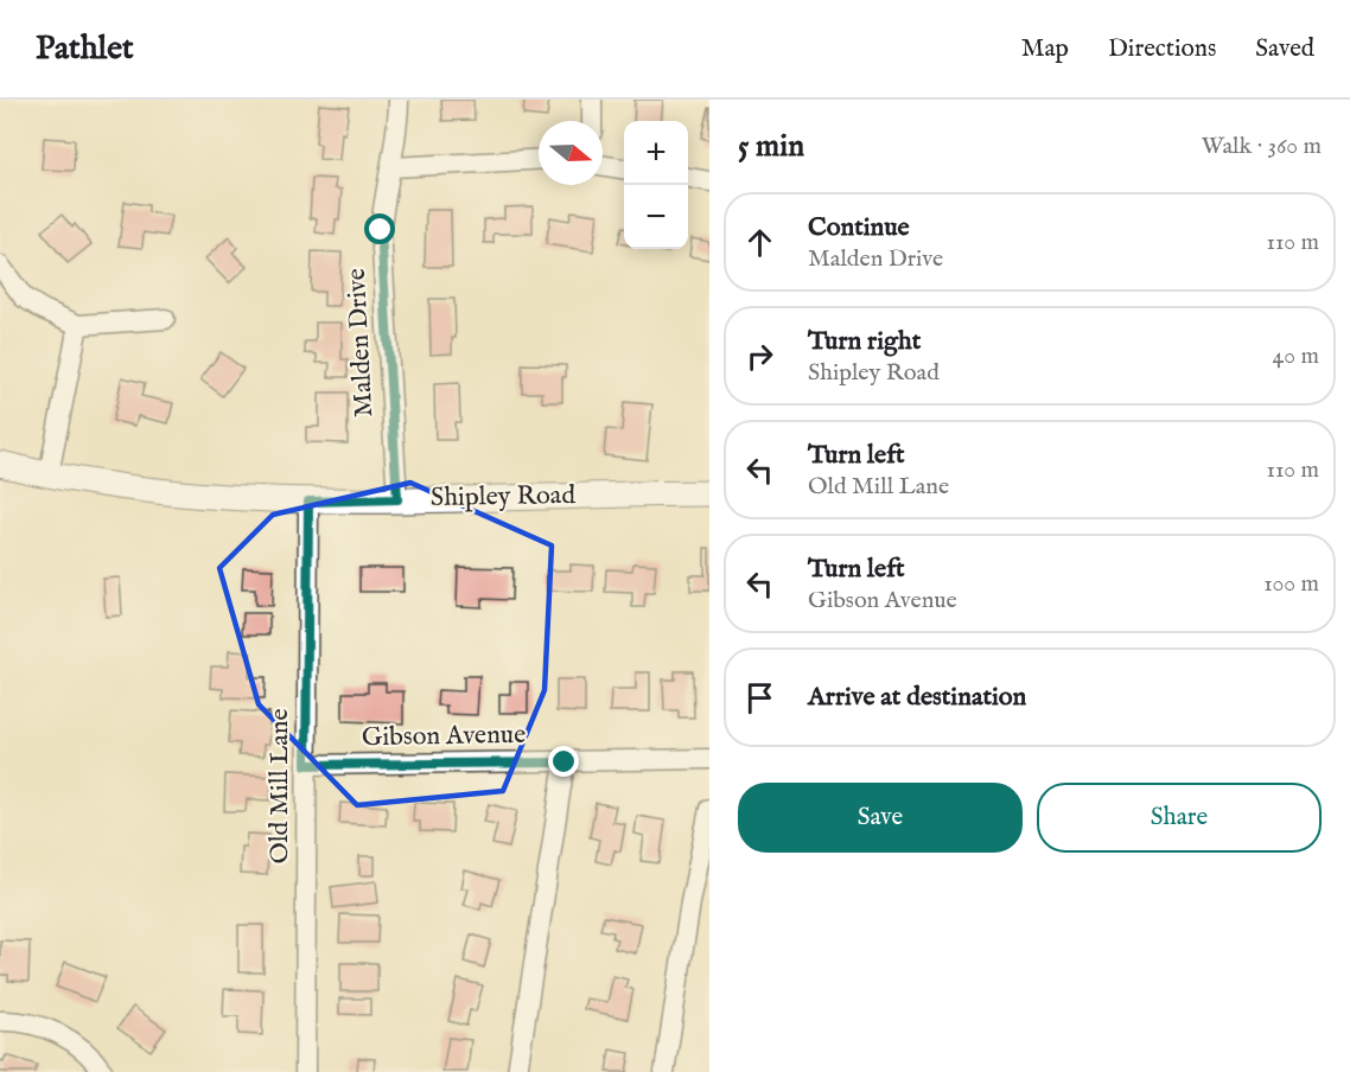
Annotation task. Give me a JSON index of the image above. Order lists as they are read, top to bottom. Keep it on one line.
{"streets":{"main road":["Shipley Road"],"street":["Malden Drive","Gibson Avenue","Old Mill Lane"]},"crossings":[["Malden Drive","Shipley Road"],["Shipley Road","Old Mill Lane"],["Gibson Avenue","Old Mill Lane"]],"north":"right","page":{"header":"Pathlet","nav":["Map","Directions","Saved"],"heading":["5 min","Walk · 360 m"],"map_buttons":["+","−"],"list":[["Continue","Malden Drive","110 m"],["Turn right","Shipley Road","40 m"],["Turn left","Old Mill Lane","110 m"],["Turn left","Gibson Avenue","100 m"],"Arrive at destination"],"buttons":["Save","Share"]}}
